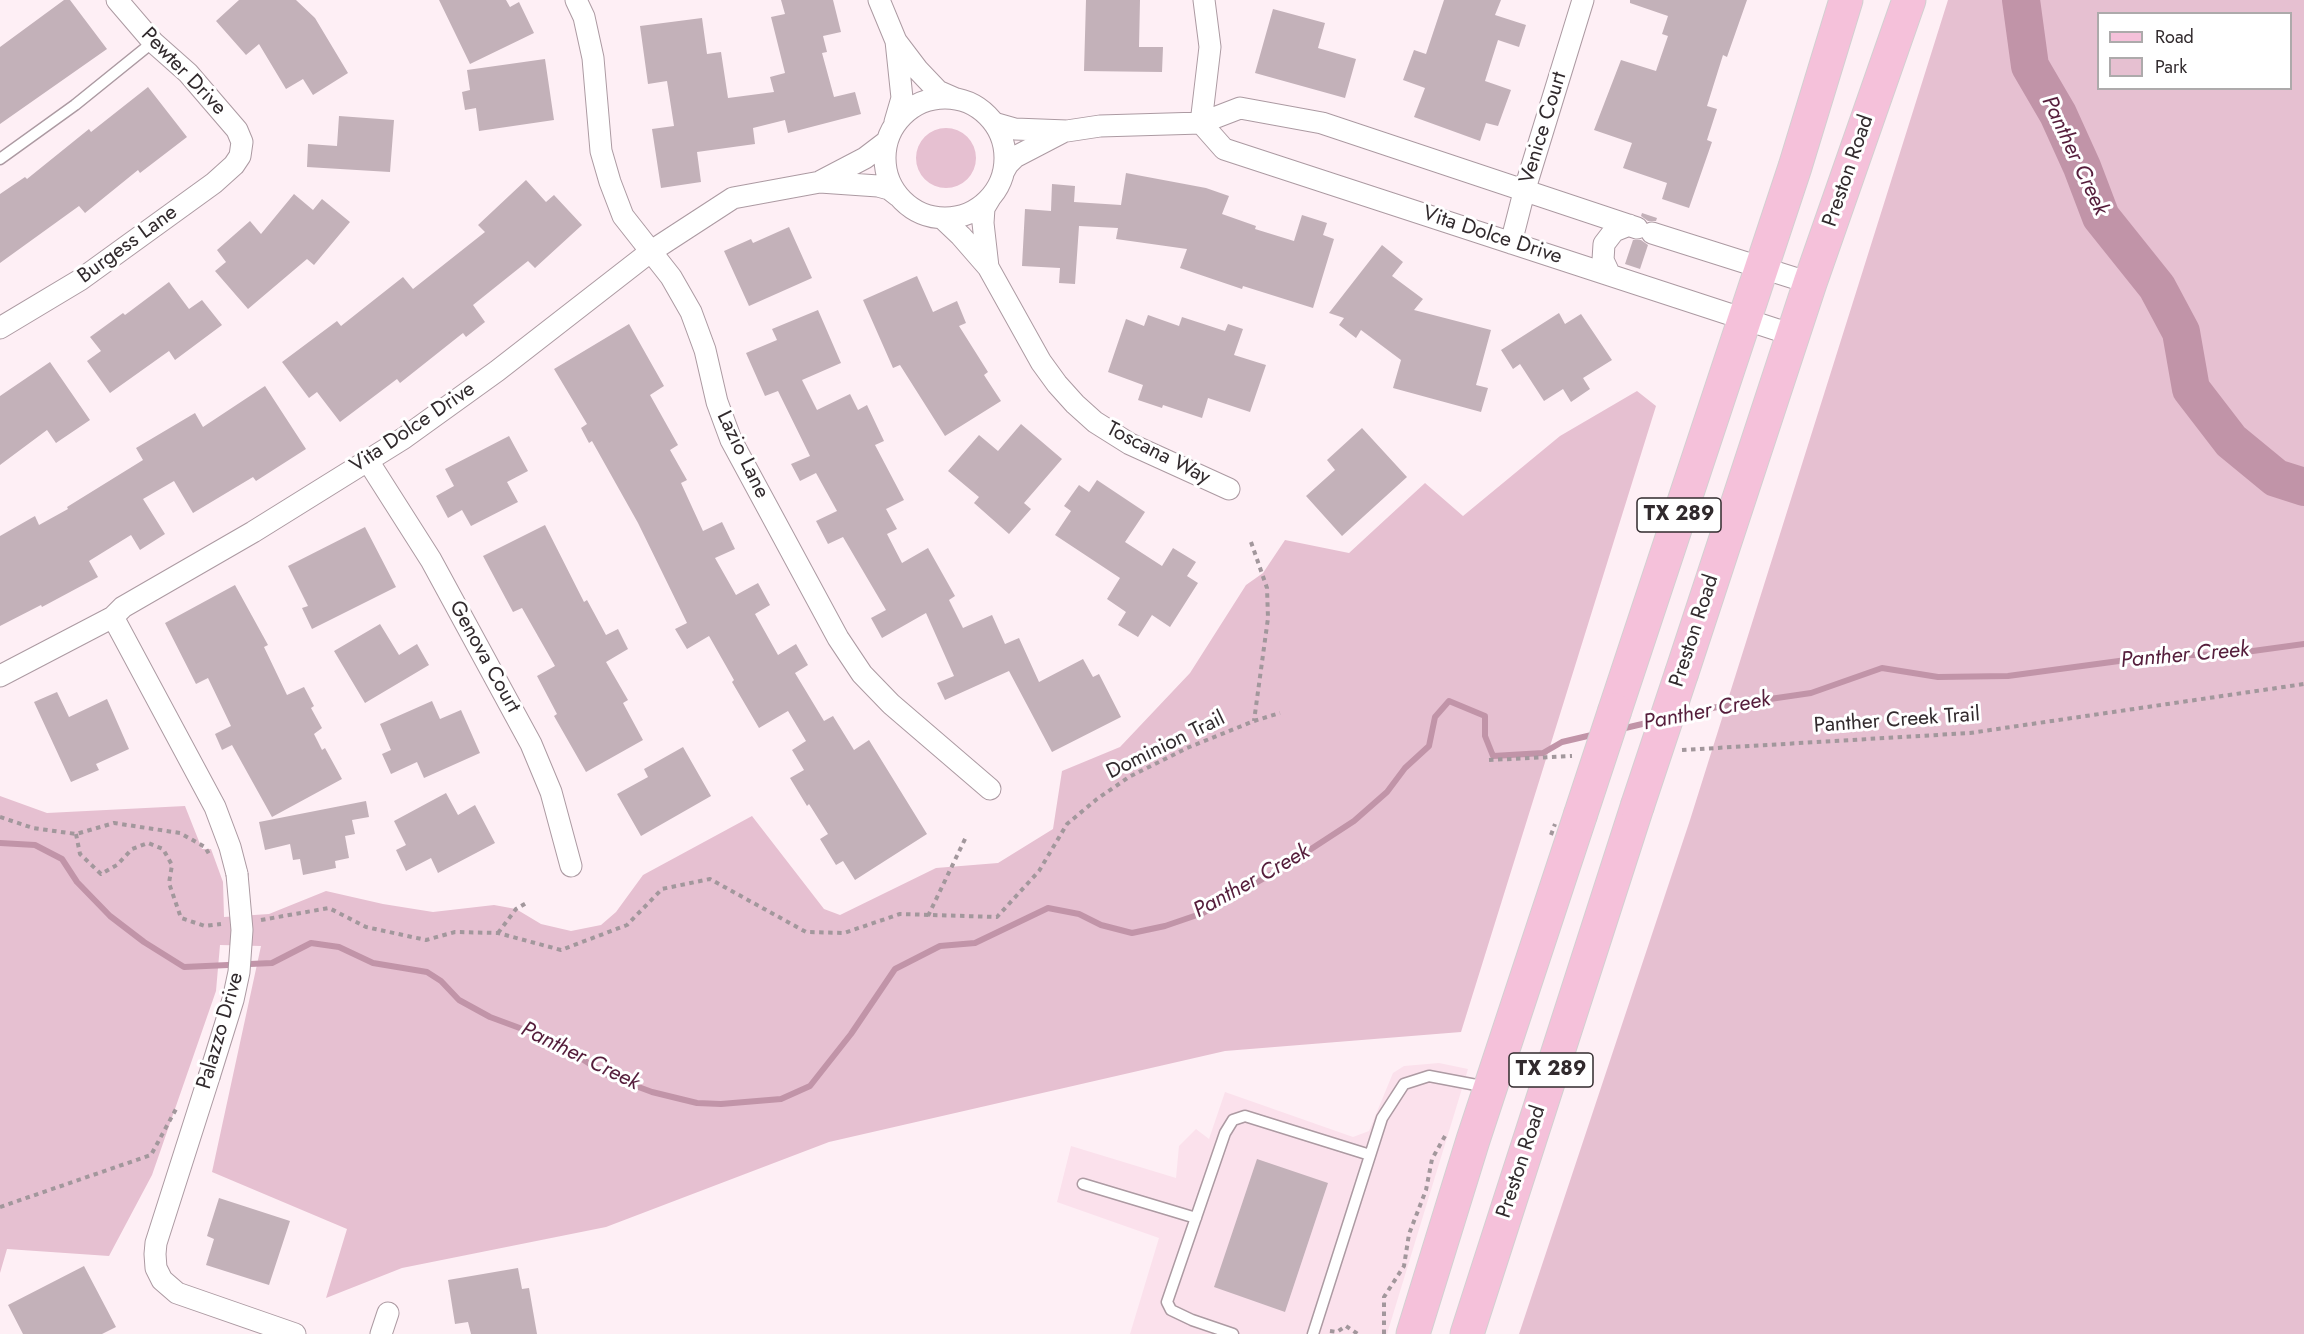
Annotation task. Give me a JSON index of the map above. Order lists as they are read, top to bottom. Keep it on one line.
{"streets":{"main road":["Preston Road","TX 289"],"street":["Pewter Drive","Venice Court","Vita Dolce Drive","Burgess Lane","Toscana Way","Lazio Lane","Genova Court","Palazzo Drive"],"path":["Panther Creek Trail","Dominion Trail"]},"crossings":[["Pewter Drive","Burgess Lane"],["Venice Court","Vita Dolce Drive"],["Preston Road","Vita Dolce Drive"],["Vita Dolce Drive","Toscana Way"],["Vita Dolce Drive","Lazio Lane"],["Vita Dolce Drive","TX 289"],["Vita Dolce Drive","Genova Court"],["Vita Dolce Drive","Palazzo Drive"]],"water":["Panther Creek"],"legend":["Road","Park"]}
